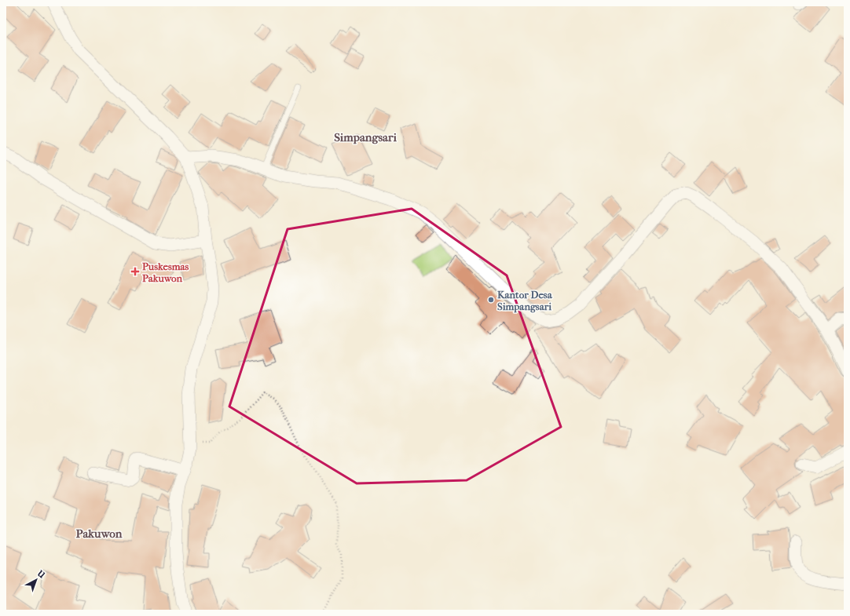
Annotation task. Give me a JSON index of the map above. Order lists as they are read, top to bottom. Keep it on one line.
{"districts":["Simpangsari","Pakuwon"],"places":{"health":["Puskesmas Pakuwon"],"other":["Kantor Desa Simpangsari"]},"north":"top right"}
